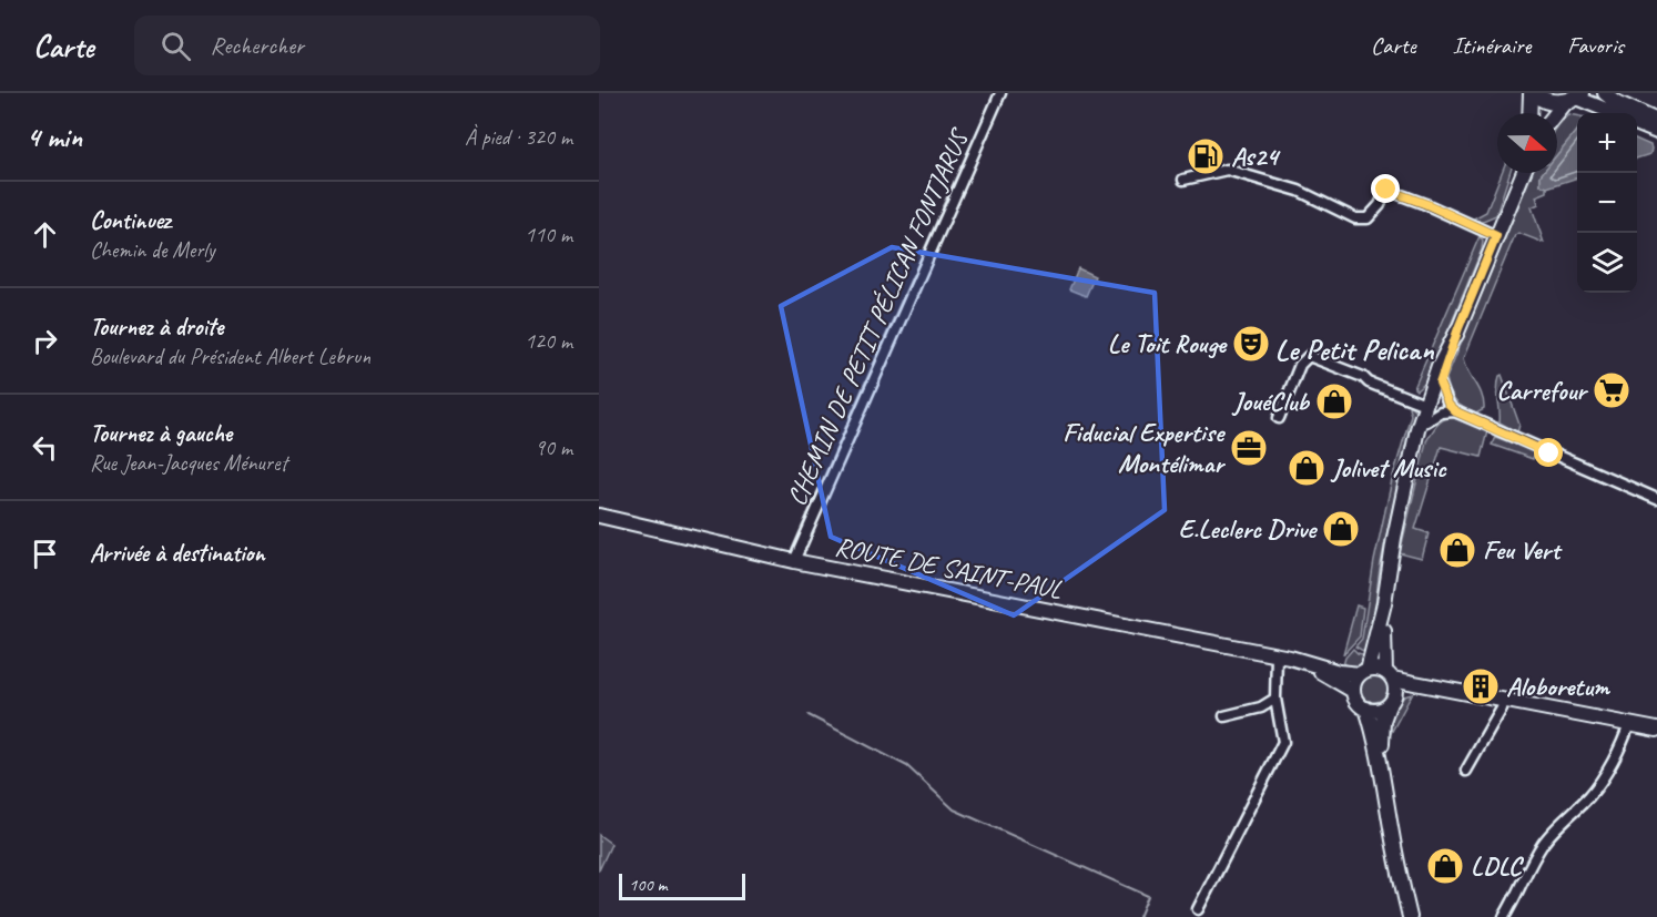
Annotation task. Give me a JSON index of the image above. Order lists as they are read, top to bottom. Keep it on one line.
{"streets":{"main road":["ROUTE DE SAINT-PAUL"],"street":["CHEMIN DE PETIT PÉLICAN FONTJARUS"]},"crossings":[["CHEMIN DE PETIT PÉLICAN FONTJARUS","ROUTE DE SAINT-PAUL"]],"districts":["Le Petit Pelican"],"places":{"fuel station":["As24"],"theatre":["Le Toit Rouge"],"supermarket":["Carrefour"],"shop":["JouéClub","Jolivet Music","E.Leclerc Drive","Feu Vert","LDLC"],"office":["Fiducial Expertise Montélimar"],"building":["Aloboretum"]},"scale_bar":"100 m","north":"right","page":{"header":"Carte","search":"Rechercher","nav":["Carte","Itinéraire","Favoris"],"heading":["4 min","À pied · 320 m"],"map_buttons":["+","−"],"list":[["Continuez","Chemin de Merly","110 m"],["Tournez à droite","Boulevard du Président Albert Lebrun","120 m"],["Tournez à gauche","Rue Jean-Jacques Ménuret","90 m"],"Arrivée à destination"],"scale":"100 m"}}
